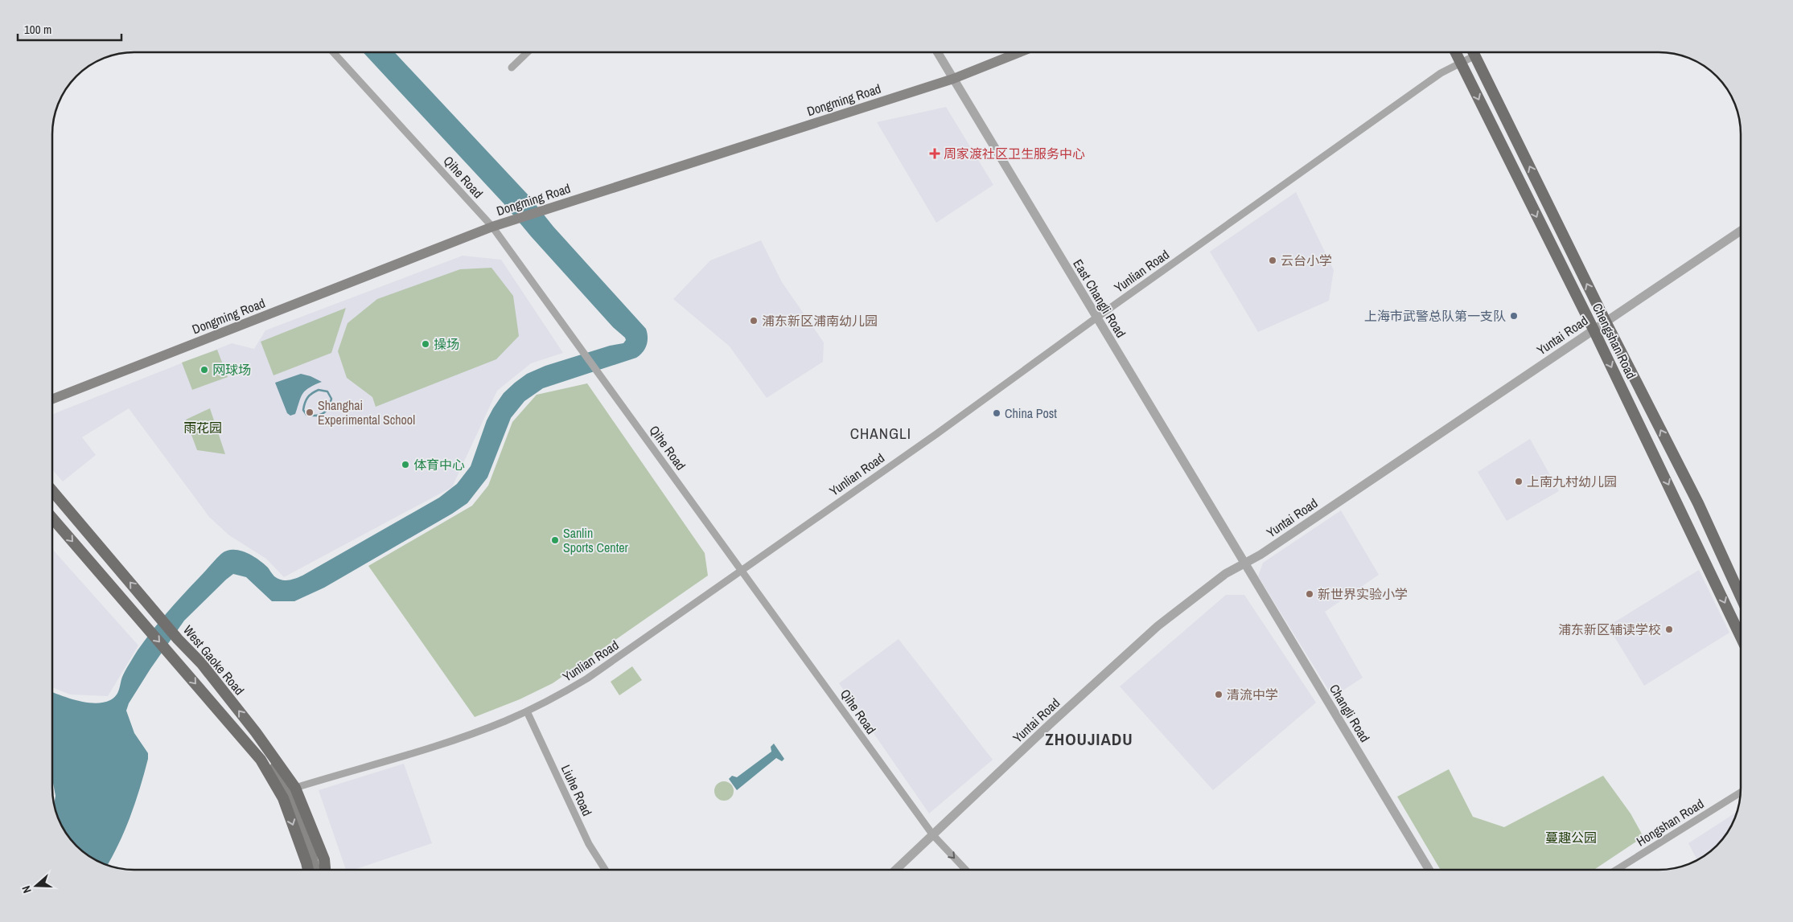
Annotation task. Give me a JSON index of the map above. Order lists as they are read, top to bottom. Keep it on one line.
{"streets":{"main road":["Dongming Road","Chengshan Road","West Gaoke Road"],"street":["Qihe Road","Yunlian Road","East Changli Road","Yuntai Road","Changli Road","Liuhe Road","Hongshan Road"]},"crossings":[["Dongming Road","Qihe Road"],["Dongming Road","East Changli Road"],["Qihe Road","Yunlian Road"],["Qihe Road","Yuntai Road"],["Yunlian Road","East Changli Road"],["Yunlian Road","Chengshan Road"],["Yunlian Road","West Gaoke Road"],["Yunlian Road","Liuhe Road"],["East Changli Road","Yuntai Road"],["East Changli Road","Changli Road"],["Yuntai Road","Chengshan Road"],["Yuntai Road","Changli Road"]],"districts":["CHANGLI","ZHOUJIADU"],"parks":["雨花园","蔓趣公园"],"places":{"health":["周家渡社区卫生服务中心"],"other":["云台小学","上海市武警总队第一支队","浦东新区浦南幼儿园","操场","网球场","Shanghai Experimental School","China Post","体育中心","上南九村幼儿园","Sanlin Sports Center","新世界实验小学","浦东新区辅读学校","清流中学"]},"scale_bar":"100 m","north":"left"}
